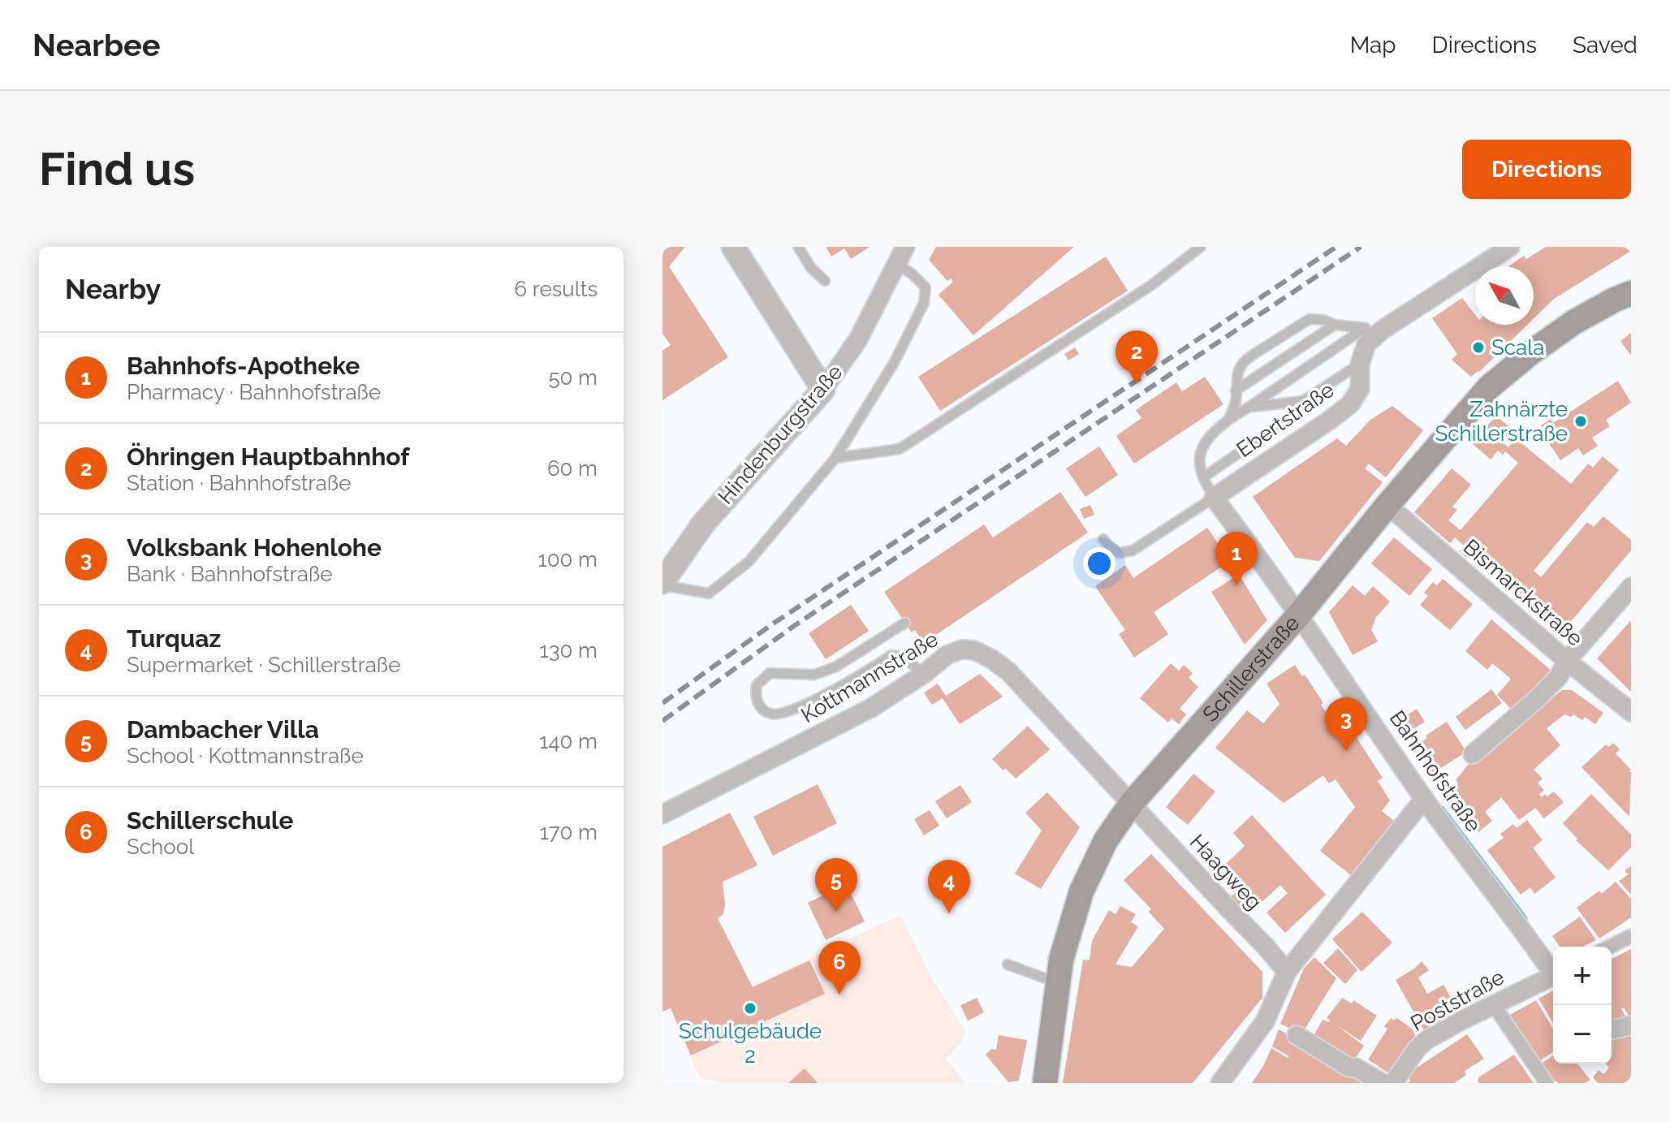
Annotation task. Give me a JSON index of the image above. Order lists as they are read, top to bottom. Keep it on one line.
{"streets":{"main road":["Schillerstraße"],"street":["Ebertstraße","Hindenburgstraße","Bismarckstraße","Kottmannstraße","Bahnhofstraße","Haagweg","Poststraße"]},"crossings":[["Ebertstraße","Bahnhofstraße"],["Bismarckstraße","Schillerstraße"],["Schillerstraße","Kottmannstraße"],["Schillerstraße","Bahnhofstraße"],["Schillerstraße","Haagweg"],["Kottmannstraße","Haagweg"]],"places":["Scala","Zahnärzte Schillerstraße","Schulgebäude 2"],"north":"top left","page":{"header":"Nearbee","nav":["Map","Directions","Saved"],"buttons":"Directions","title":"Find us","heading":["Nearby","6 results"],"pins":["2","1","3","5","4","6"],"list":[{"mark":"1","name":"Bahnhofs-Apotheke","note":"Pharmacy · Bahnhofstraße","value":"50 m"},{"mark":"2","name":"Öhringen Hauptbahnhof","note":"Station · Bahnhofstraße","value":"60 m"},{"mark":"3","name":"Volksbank Hohenlohe","note":"Bank · Bahnhofstraße","value":"100 m"},{"mark":"4","name":"Turquaz","note":"Supermarket · Schillerstraße","value":"130 m"},{"mark":"5","name":"Dambacher Villa","note":"School · Kottmannstraße","value":"140 m"},{"mark":"6","name":"Schillerschule","note":"School","value":"170 m"}],"map_buttons":["+","−"]}}
